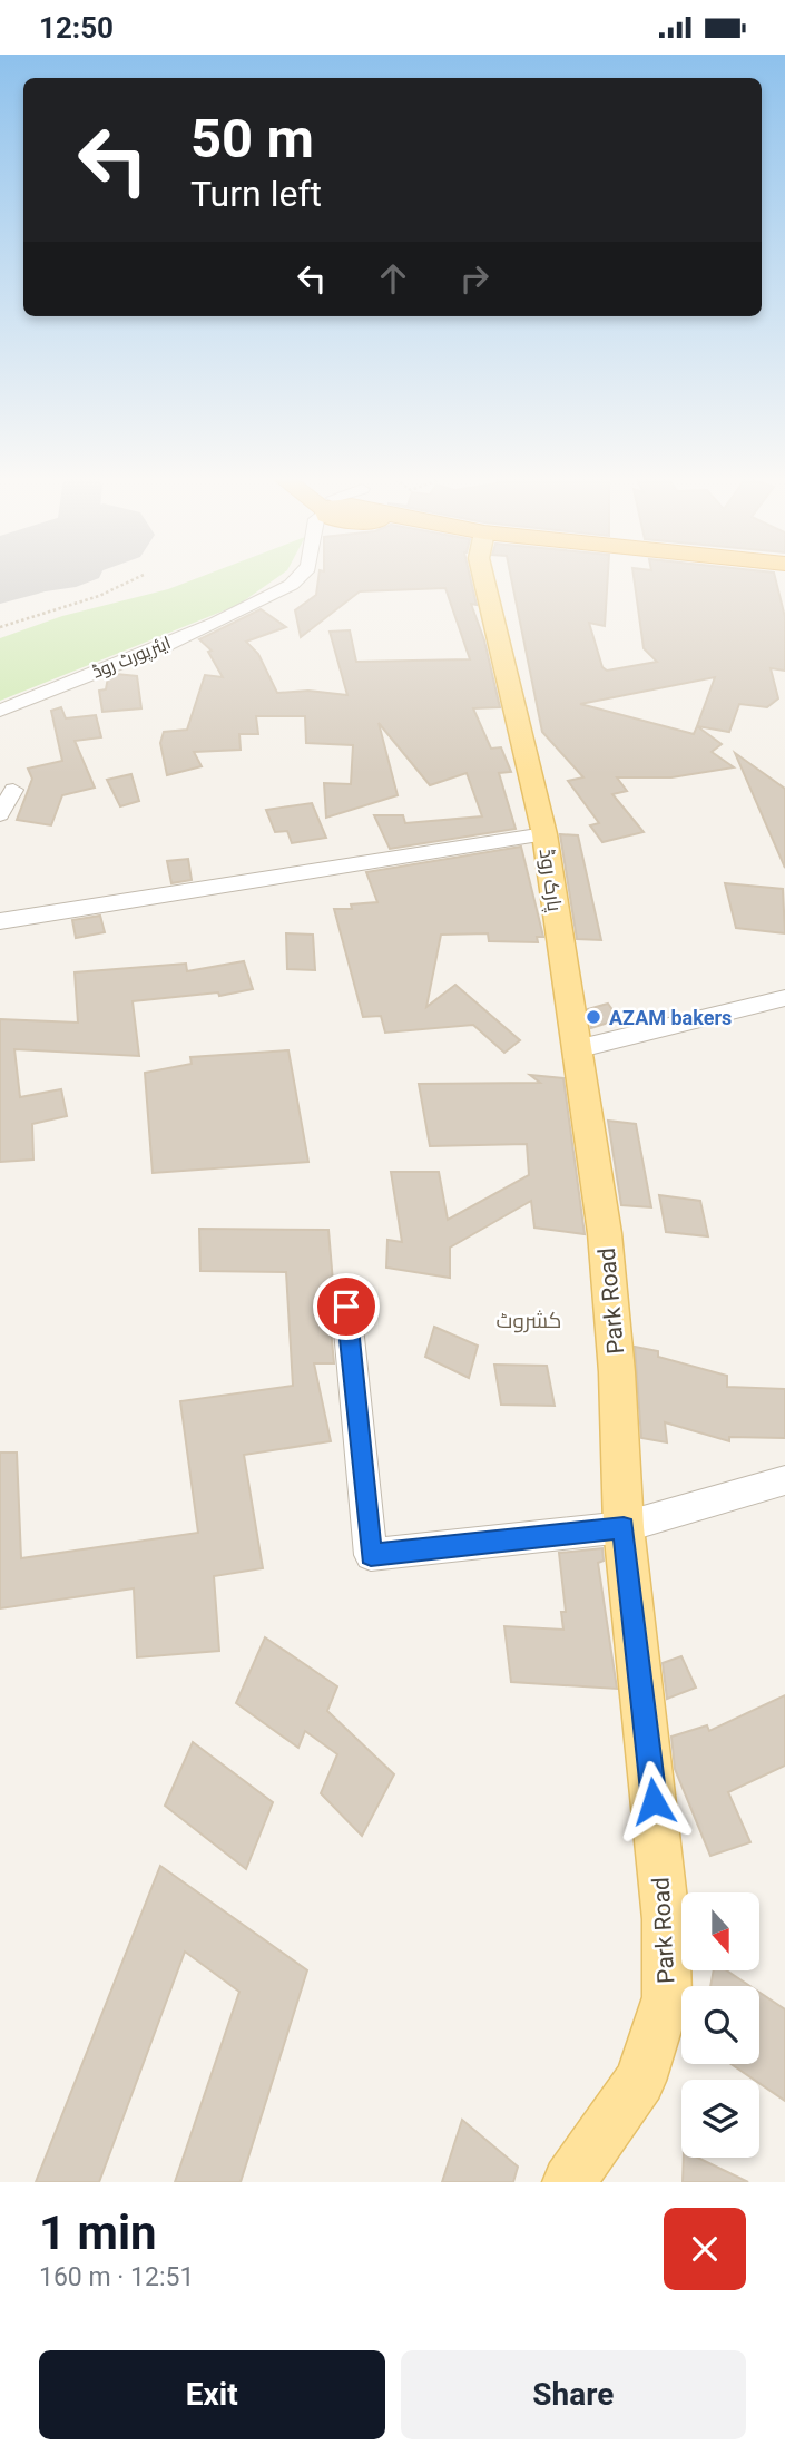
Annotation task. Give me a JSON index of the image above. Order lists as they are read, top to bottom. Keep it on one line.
{"streets":{"main road":["پارک روڈ","Park Road"],"street":["ایئرپورٹ روڈ"]},"crossings":[["پارک روڈ","Park Road"]],"districts":["کشروٹ"],"places":["AZAM bakers"],"north":"bottom","page":{"status":"12:50","turn":["50 m","Turn left"],"heading":["1 min","160 m · 12:51"],"buttons":["Exit","Share"]}}
